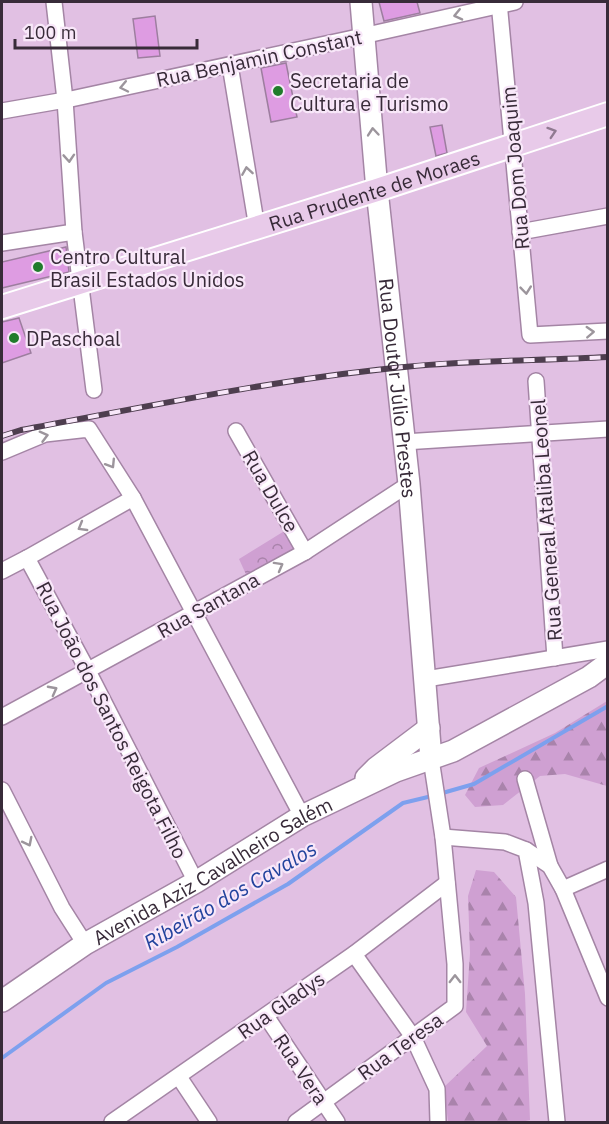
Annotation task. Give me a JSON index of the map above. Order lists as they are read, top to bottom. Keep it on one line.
{"streets":{"main road":["Rua Prudente de Moraes","Rua Doutor Júlio Prestes","Avenida Aziz Cavalheiro Salém"],"street":["Rua Benjamin Constant","Rua Dom Joaquim","Rua Dulce","Rua General Ataliba Leonel","Rua Santana","Rua João dos Santos Reigota Filho","Rua Gladys","Rua Teresa","Rua Vera"]},"crossings":[["Rua Benjamin Constant","Rua Dom Joaquim"],["Rua Benjamin Constant","Rua Doutor Júlio Prestes"],["Rua Dom Joaquim","Rua Prudente de Moraes"],["Rua Prudente de Moraes","Rua Doutor Júlio Prestes"],["Rua Doutor Júlio Prestes","Rua Santana"],["Rua Doutor Júlio Prestes","Avenida Aziz Cavalheiro Salém"],["Rua Doutor Júlio Prestes","Rua Teresa"],["Rua Dulce","Rua Santana"],["Rua Santana","Rua João dos Santos Reigota Filho"],["Rua João dos Santos Reigota Filho","Avenida Aziz Cavalheiro Salém"],["Avenida Aziz Cavalheiro Salém","Rua Teresa"],["Rua Gladys","Rua Teresa"],["Rua Gladys","Rua Vera"],["Rua Teresa","Rua Vera"]],"one_way":["Rua Benjamin Constant","Rua Santana"],"water":["Ribeirão dos Cavalos"],"places":["Secretaria de Cultura e Turismo","Centro Cultural Brasil Estados Unidos","DPaschoal"],"scale_bar":"100 m"}
